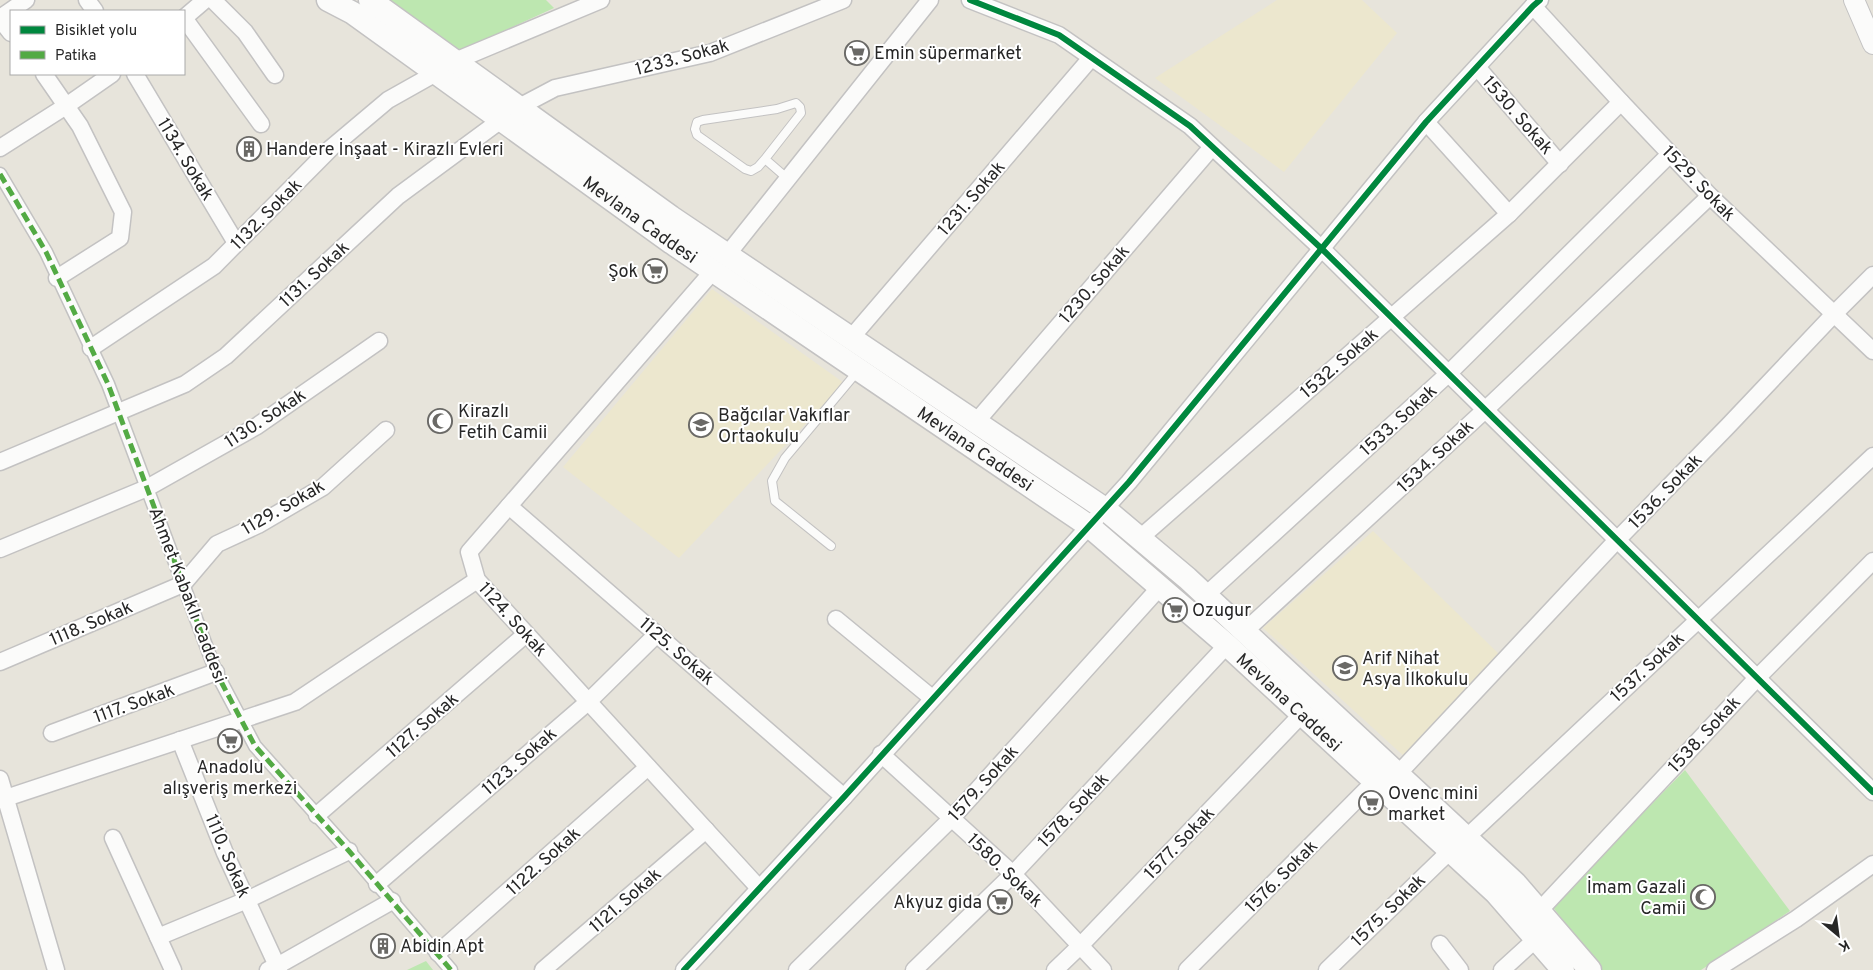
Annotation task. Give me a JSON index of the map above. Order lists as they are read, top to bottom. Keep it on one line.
{"streets":{"main road":["Mevlana Caddesi"],"street":["1233. Sokak","1530. Sokak","1134. Sokak","1529. Sokak","1231. Sokak","1132. Sokak","1131. Sokak","1230. Sokak","1532. Sokak","1130. Sokak","1533. Sokak","1534. Sokak","1536. Sokak","1129. Sokak","Ahmet Kabaklı Caddesi","1124. Sokak","1118. Sokak","1125. Sokak","1537. Sokak","1117. Sokak","1127. Sokak","1538. Sokak","1123. Sokak","1579. Sokak","1578. Sokak","1577. Sokak","1110. Sokak","1122. Sokak","1580. Sokak","1576. Sokak","1121. Sokak","1575. Sokak"]},"crossings":[["1233. Sokak","Mevlana Caddesi"],["1233. Sokak","1131. Sokak"],["1530. Sokak","1532. Sokak"],["1134. Sokak","1132. Sokak"],["1529. Sokak","1532. Sokak"],["1529. Sokak","1533. Sokak"],["1529. Sokak","1534. Sokak"],["1529. Sokak","1536. Sokak"],["1231. Sokak","Mevlana Caddesi"],["1132. Sokak","Mevlana Caddesi"],["1132. Sokak","Ahmet Kabaklı Caddesi"],["Mevlana Caddesi","1131. Sokak"],["Mevlana Caddesi","1230. Sokak"],["Mevlana Caddesi","1532. Sokak"],["Mevlana Caddesi","1533. Sokak"],["Mevlana Caddesi","1534. Sokak"],["Mevlana Caddesi","1536. Sokak"],["Mevlana Caddesi","1124. Sokak"],["Mevlana Caddesi","1537. Sokak"],["Mevlana Caddesi","1538. Sokak"],["Mevlana Caddesi","1579. Sokak"],["Mevlana Caddesi","1578. Sokak"],["Mevlana Caddesi","1577. Sokak"],["Mevlana Caddesi","1576. Sokak"],["Mevlana Caddesi","1575. Sokak"],["1131. Sokak","Ahmet Kabaklı Caddesi"],["1130. Sokak","Ahmet Kabaklı Caddesi"],["1129. Sokak","Ahmet Kabaklı Caddesi"],["1129. Sokak","1118. Sokak"],["Ahmet Kabaklı Caddesi","1118. Sokak"],["Ahmet Kabaklı Caddesi","1117. Sokak"],["Ahmet Kabaklı Caddesi","1127. Sokak"],["Ahmet Kabaklı Caddesi","1123. Sokak"],["Ahmet Kabaklı Caddesi","1122. Sokak"],["1124. Sokak","1125. Sokak"],["1124. Sokak","1127. Sokak"],["1124. Sokak","1123. Sokak"],["1124. Sokak","1122. Sokak"],["1124. Sokak","1121. Sokak"],["1125. Sokak","1123. Sokak"],["1537. Sokak","1575. Sokak"],["1579. Sokak","1580. Sokak"],["1578. Sokak","1580. Sokak"],["1577. Sokak","1580. Sokak"]],"places":{"supermarket":["Emin süpermarket","Şok","Ozugur","Anadolu alışveriş merkezi","Ovenc mini market","Akyuz gida"],"building":["Handere İnşaat - Kirazlı Evleri","Abidin Apt"],"mosque":["Kirazlı Fetih Camii","İmam Gazali Camii"],"school or university":["Bağcılar Vakıflar Ortaokulu","Arif Nihat Asya İlkokulu"]},"legend":["Bisiklet yolu","Patika"],"north":"bottom right"}
